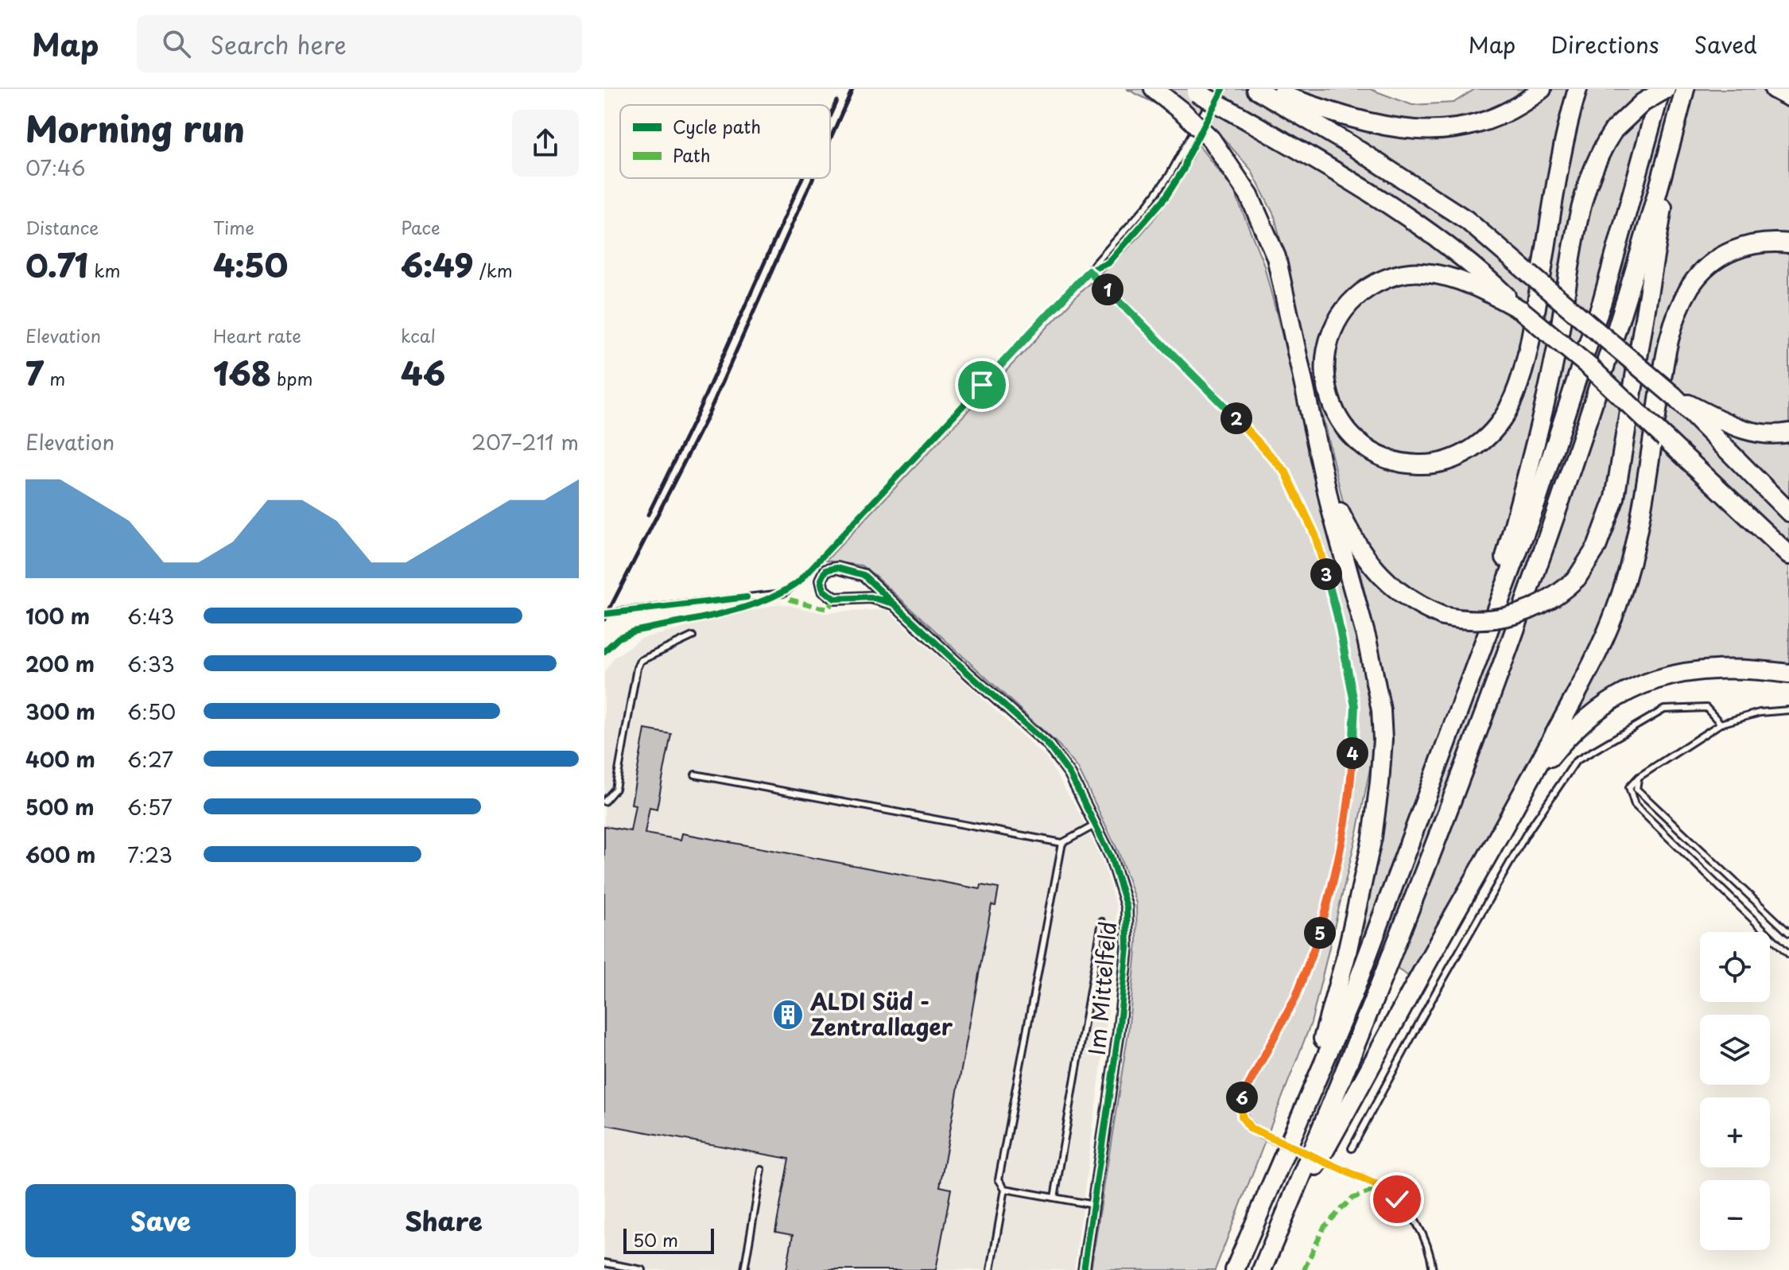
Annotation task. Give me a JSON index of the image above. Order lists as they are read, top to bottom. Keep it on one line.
{"streets":{"street":["Im Mittelfeld"]},"places":{"building":["ALDI Süd - Zentrallager"]},"legend":["Cycle path","Path"],"scale_bar":"50 m","page":{"header":"Map","search":"Search here","nav":["Map","Directions","Saved"],"heading":["Morning run","07:46"],"stats":[["Distance","0.71 km"],["Time","4:50"],["Pace","6:49 /km"],["Elevation","7 m"],["Heart rate","168 bpm"],["kcal","46"]],"pins":["1","2","3","4","5","6"],"chart":["Elevation","207–211 m"],"list":[{"name":"100 m","note":"6:43"},{"name":"200 m","note":"6:33"},{"name":"300 m","note":"6:50"},{"name":"400 m","note":"6:27"},{"name":"500 m","note":"6:57"},{"name":"600 m","note":"7:23"}],"map_buttons":["+","−"],"buttons":["Save","Share"],"scale":"50 m"}}
